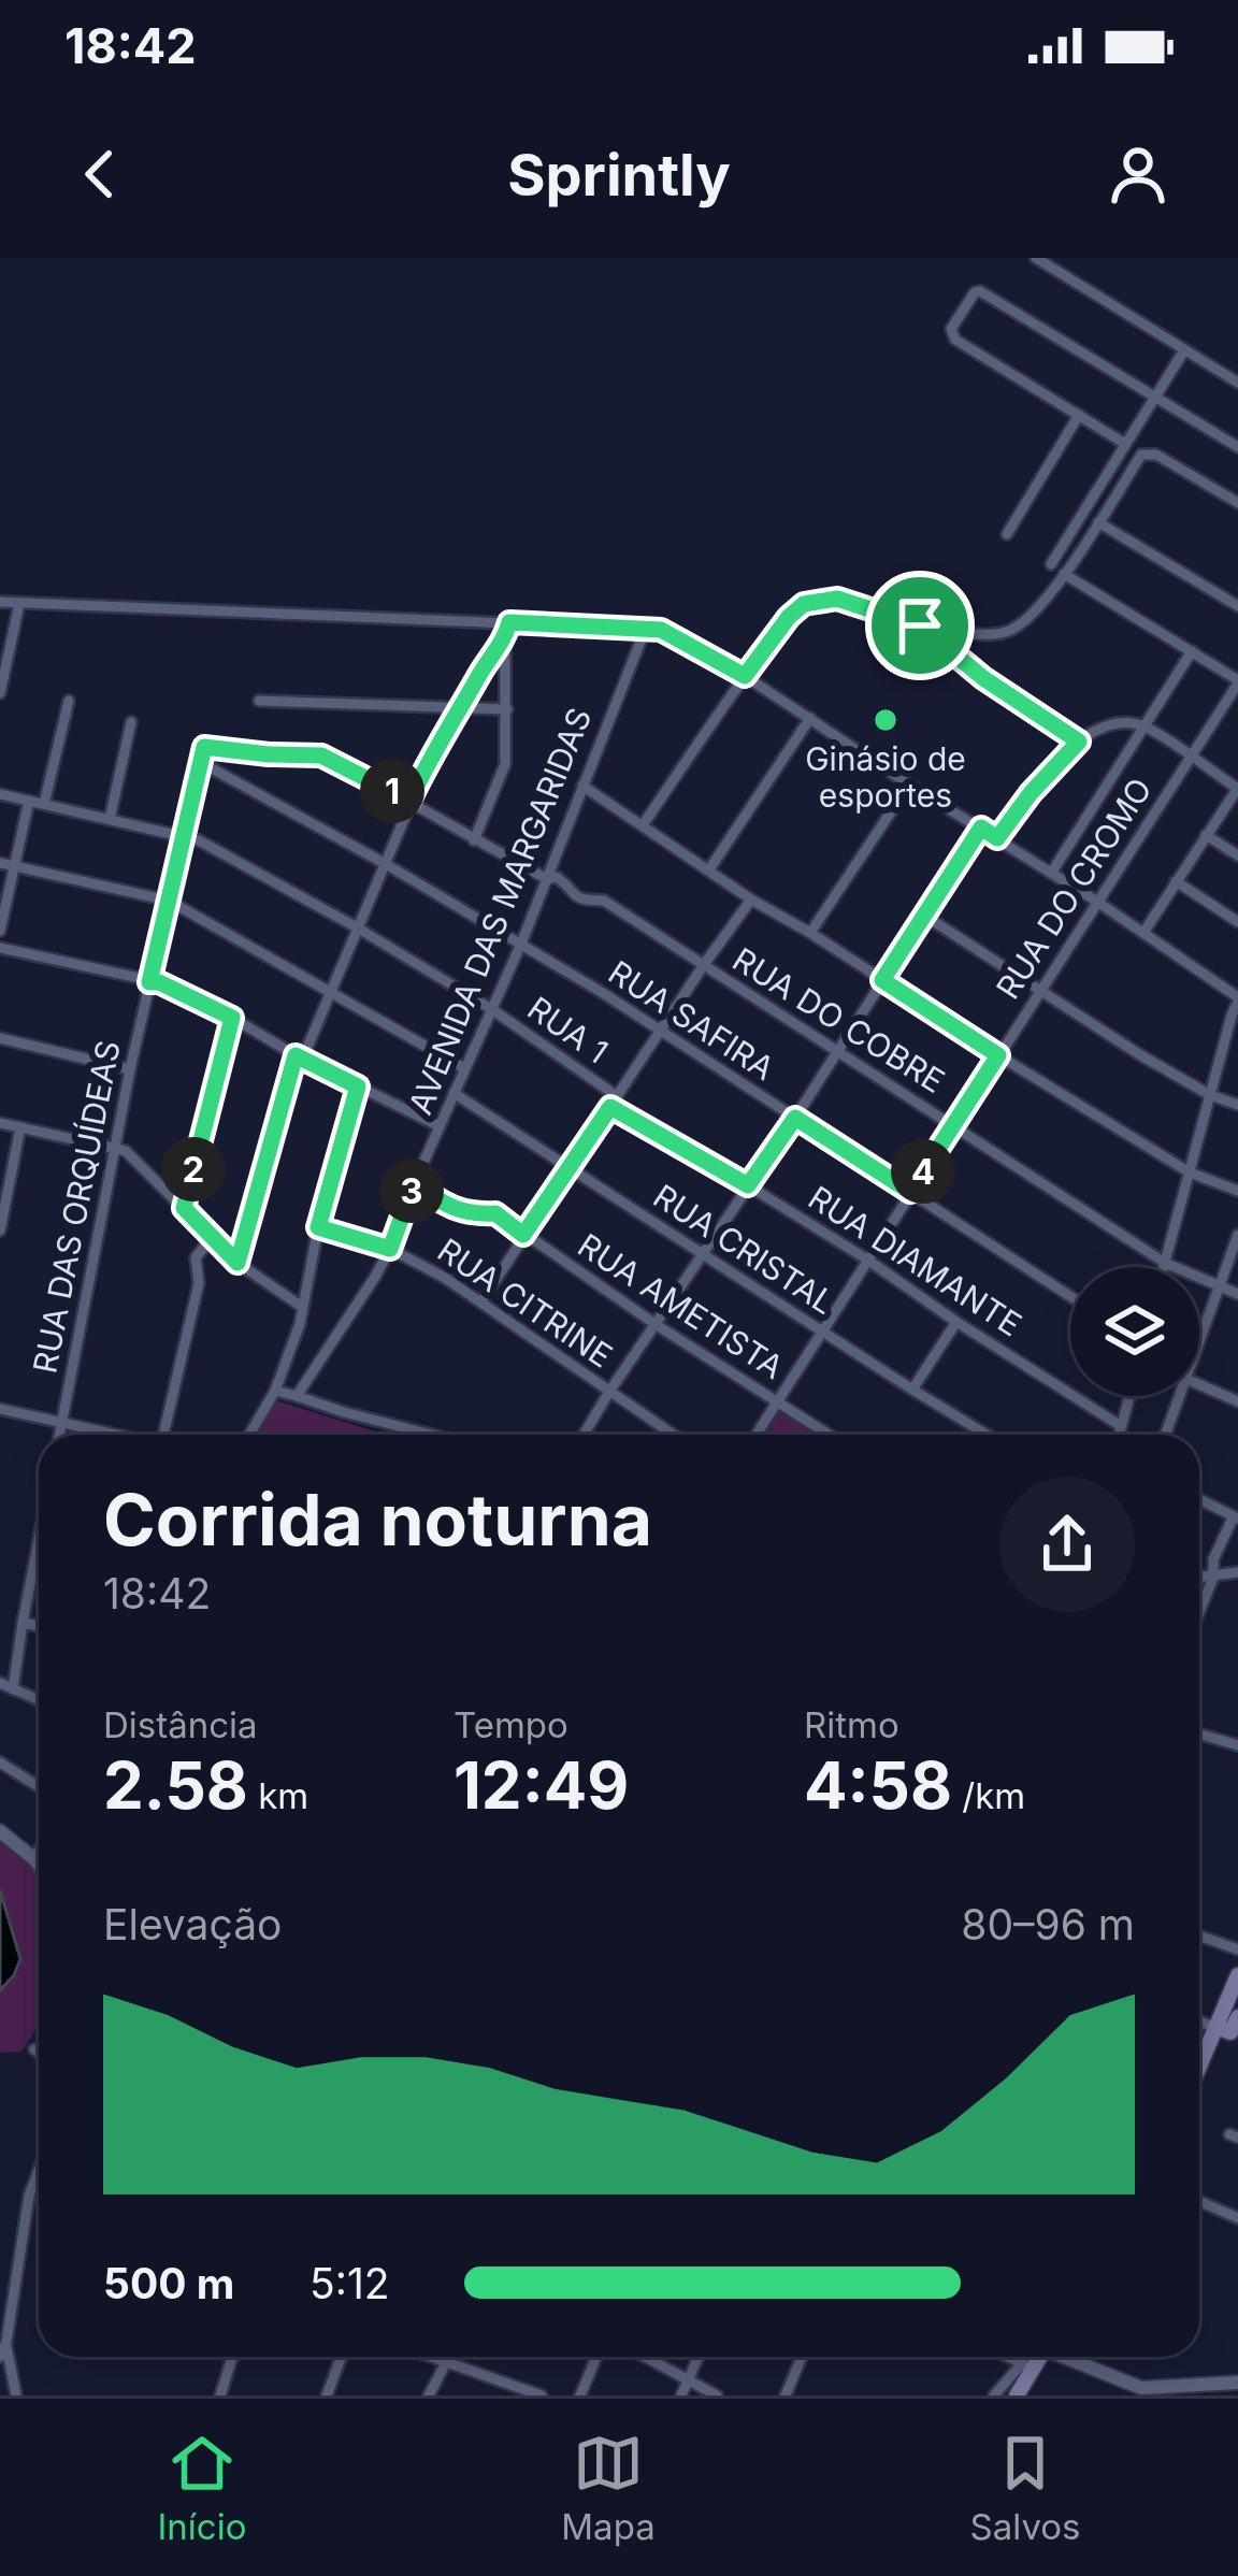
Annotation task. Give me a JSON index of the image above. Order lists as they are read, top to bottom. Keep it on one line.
{"streets":{"street":["RUA DO CROMO","AVENIDA DAS MARGARIDAS","RUA SAFIRA","RUA DO COBRE","RUA 1","RUA DAS ORQUÍDEAS","RUA CRISTAL","RUA DIAMANTE","RUA CITRINE","RUA AMETISTA"]},"crossings":[["RUA DO CROMO","RUA SAFIRA"],["RUA DO CROMO","RUA DO COBRE"],["RUA DO CROMO","RUA CRISTAL"],["RUA DO CROMO","RUA DIAMANTE"],["RUA DO CROMO","RUA AMETISTA"],["AVENIDA DAS MARGARIDAS","RUA SAFIRA"],["AVENIDA DAS MARGARIDAS","RUA DO COBRE"],["AVENIDA DAS MARGARIDAS","RUA 1"],["AVENIDA DAS MARGARIDAS","RUA CRISTAL"],["AVENIDA DAS MARGARIDAS","RUA CITRINE"],["AVENIDA DAS MARGARIDAS","RUA AMETISTA"],["RUA SAFIRA","RUA DAS ORQUÍDEAS"],["RUA DO COBRE","RUA DAS ORQUÍDEAS"],["RUA 1","RUA DAS ORQUÍDEAS"],["RUA 1","RUA DIAMANTE"]],"places":["Ginásio de esportes"],"page":{"status":"18:42","header":"Sprintly","pins":["1","2","4","3"],"heading":["Corrida noturna","18:42"],"stats":[["Distância","2.58 km"],["Tempo","12:49"],["Ritmo","4:58 /km"]],"chart":["Elevação","80–96 m"],"list":[{"name":"500 m","note":"5:12"}],"tabs":["Início","Mapa","Salvos"]}}
